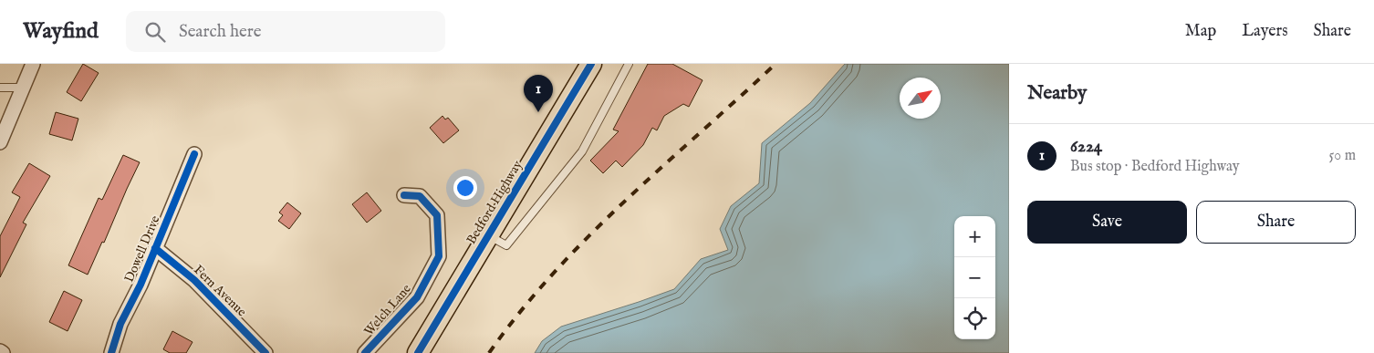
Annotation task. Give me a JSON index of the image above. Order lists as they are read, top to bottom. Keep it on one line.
{"streets":{"main road":["Bedford Highway"],"street":["Dowell Drive","Fern Avenue","Welch Lane"]},"crossings":[["Dowell Drive","Fern Avenue"]],"north":"top right","page":{"header":"Wayfind","search":"Search here","nav":["Map","Layers","Share"],"heading":"Nearby","pins":"1","list":[{"mark":"1","name":"6224","note":"Bus stop · Bedford Highway","value":"50 m"}],"buttons":["Save","Share"],"map_buttons":["+","−"]}}
